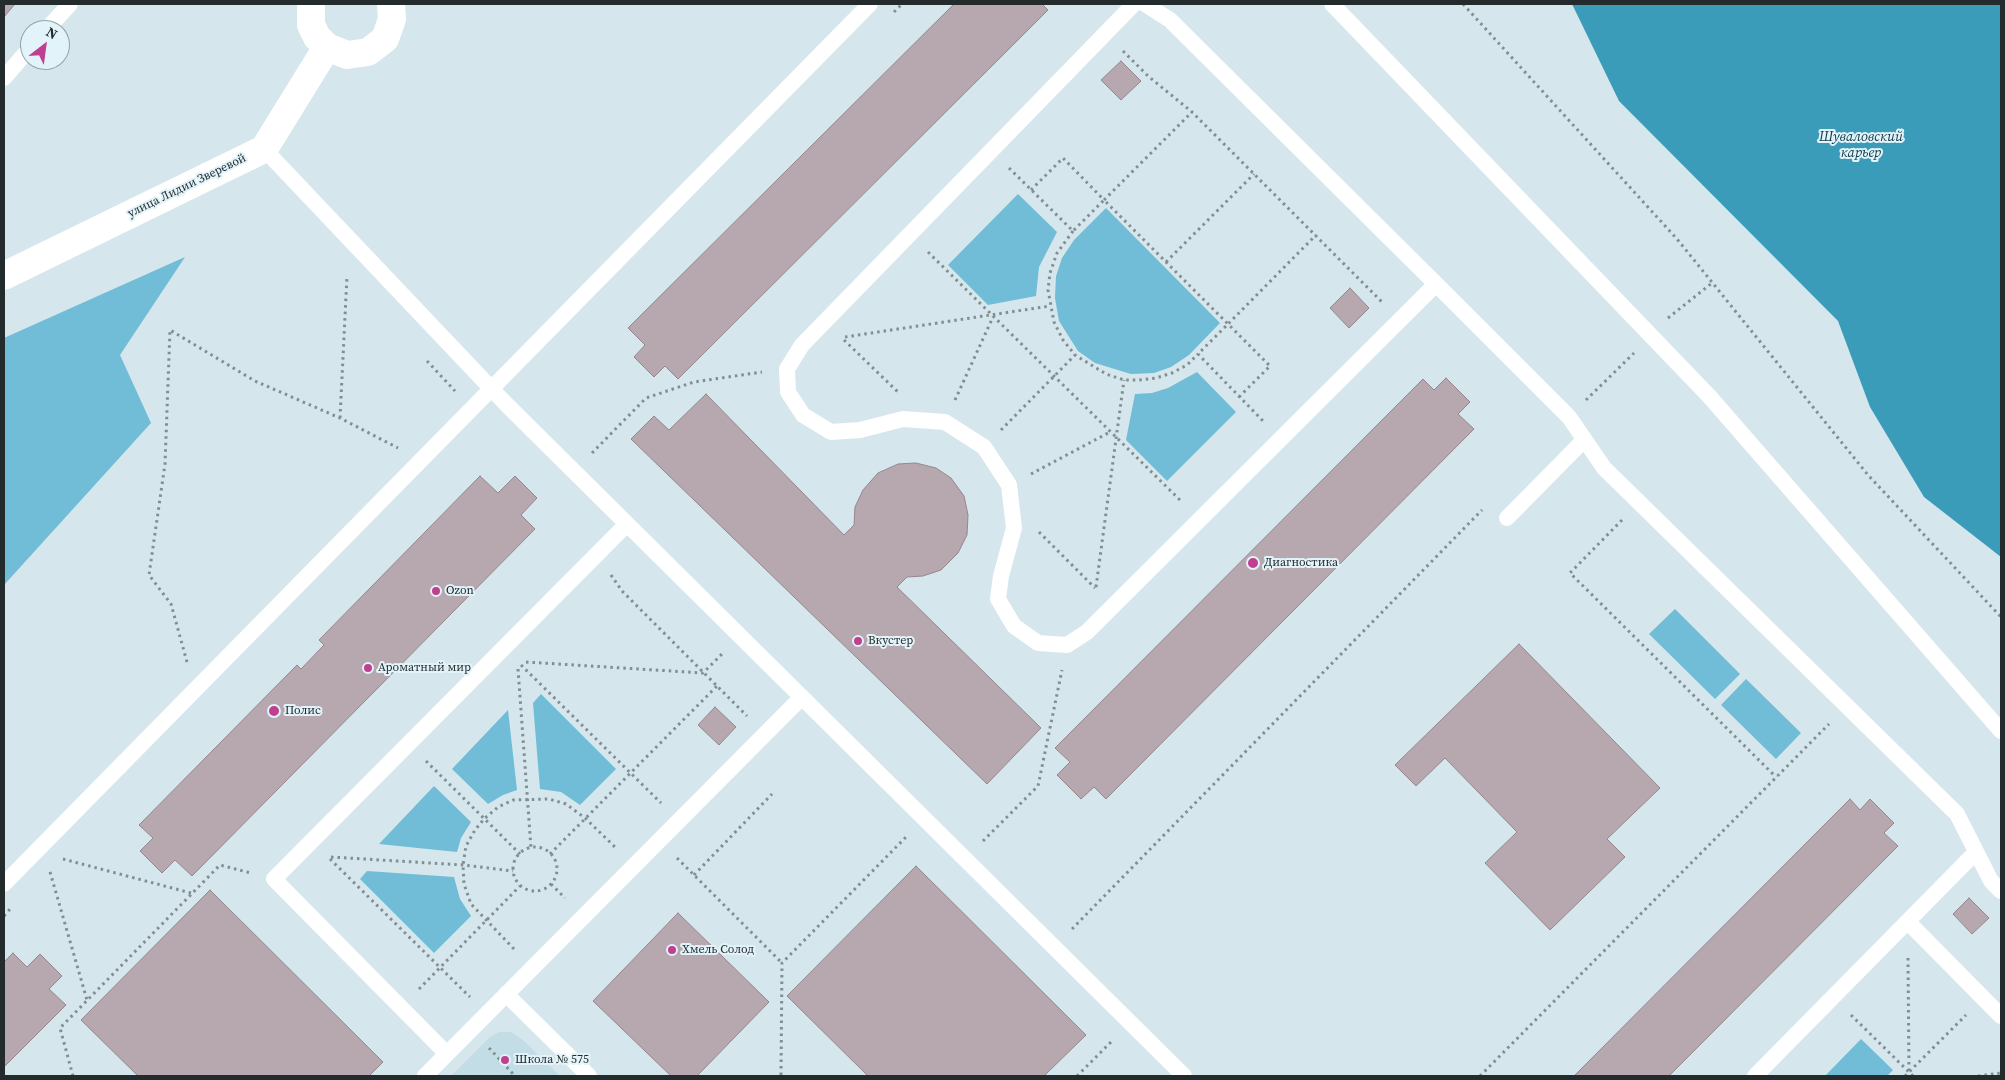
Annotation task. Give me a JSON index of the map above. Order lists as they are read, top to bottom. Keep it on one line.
{"streets":{"street":["улица Лидии Зверевой"]},"water":["Шуваловский карьер"],"places":["Диагностика","Ozon","Вкустер","Ароматный мир","Полис","Хмель Солод","Школа № 575"],"north":"top right"}
